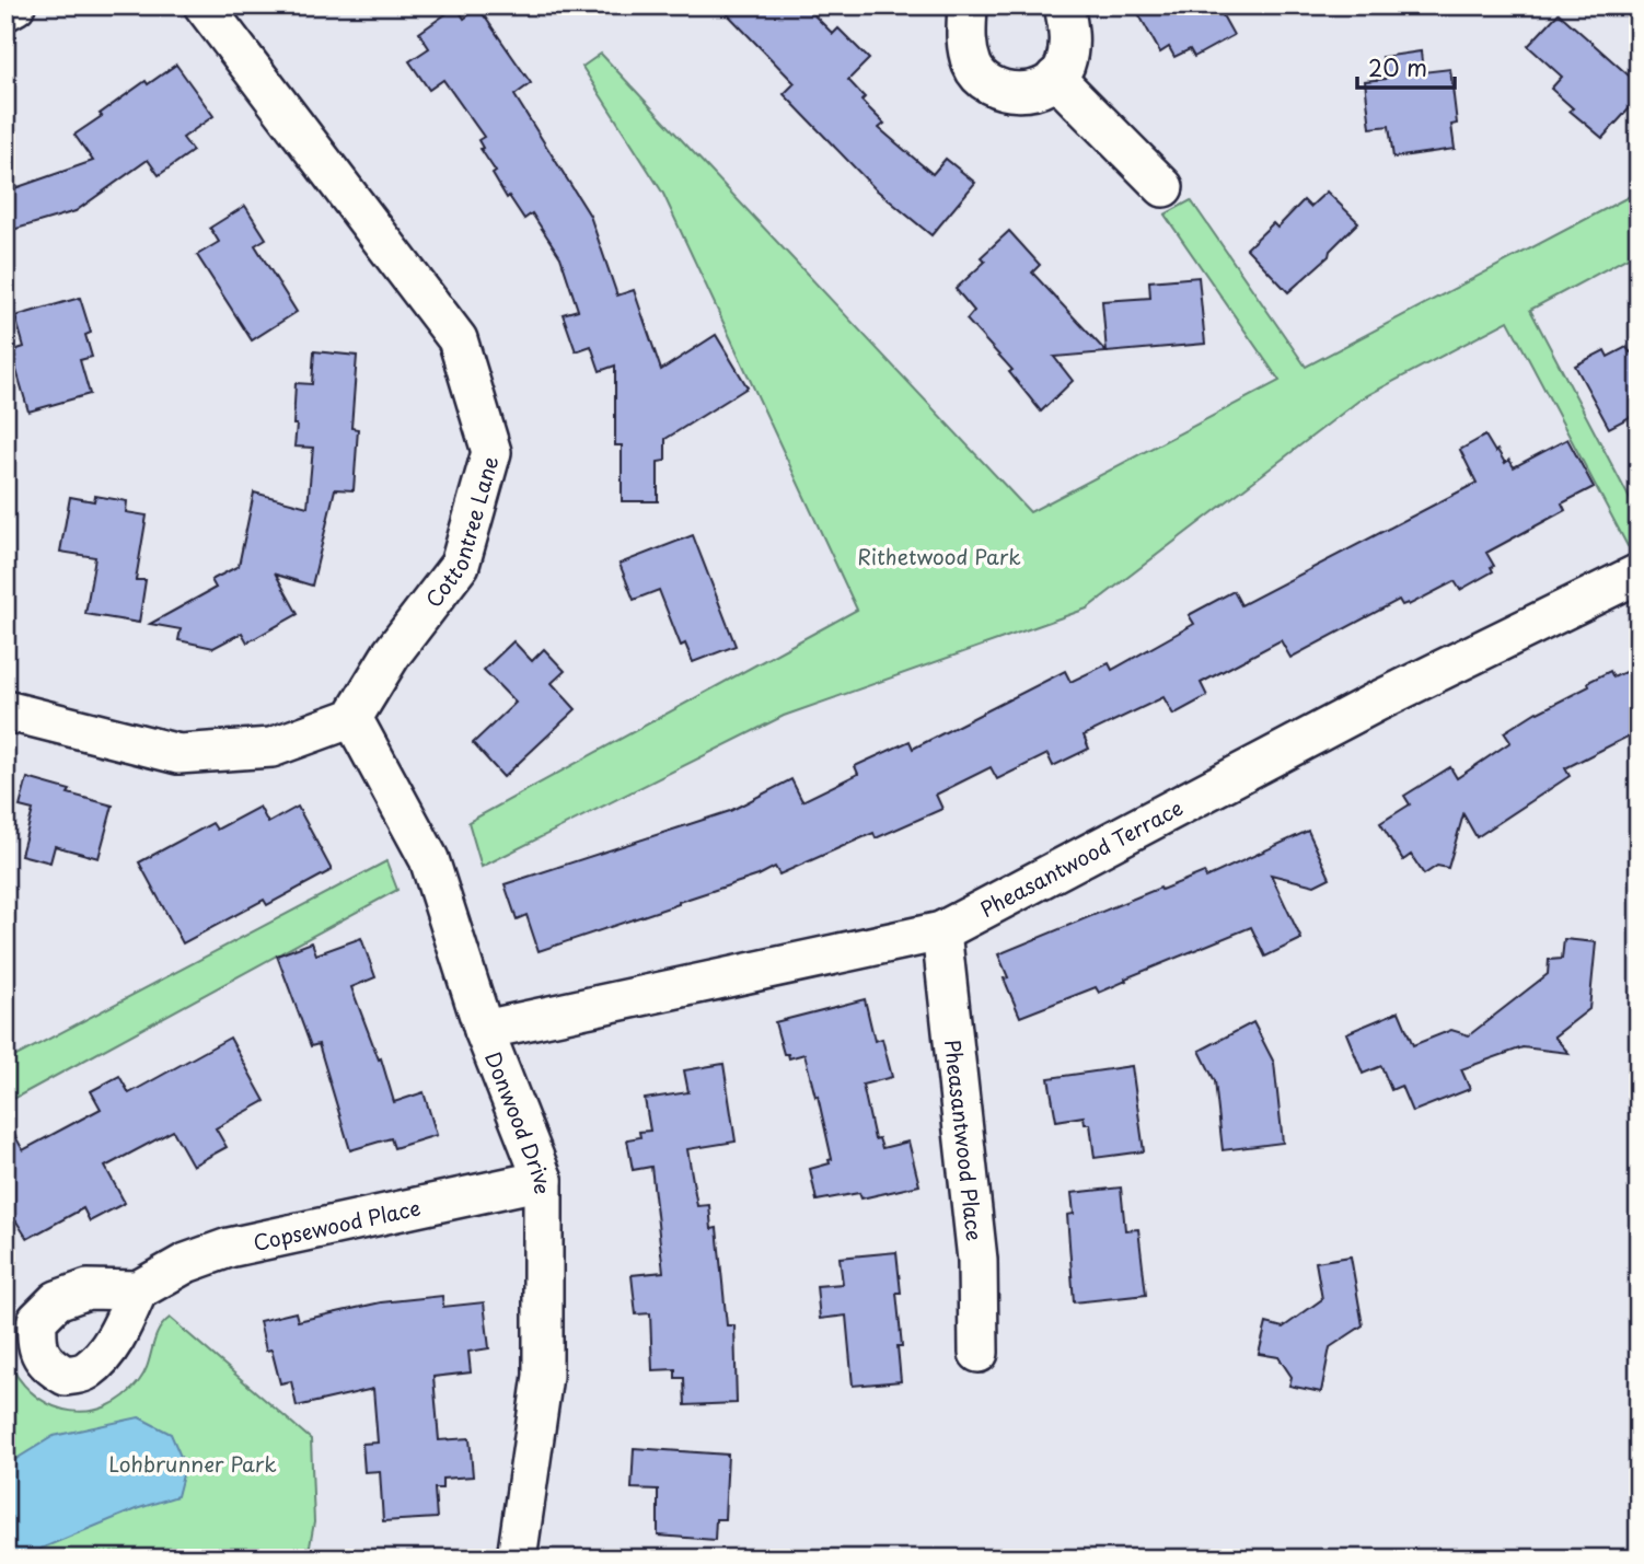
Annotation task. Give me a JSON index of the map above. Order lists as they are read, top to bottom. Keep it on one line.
{"streets":{"street":["Cottontree Lane","Pheasantwood Terrace","Donwood Drive","Pheasantwood Place","Copsewood Place"]},"crossings":[["Cottontree Lane","Donwood Drive"],["Pheasantwood Terrace","Donwood Drive"],["Pheasantwood Terrace","Pheasantwood Place"],["Donwood Drive","Copsewood Place"]],"parks":["Rithetwood Park","Lohbrunner Park"],"scale_bar":"20 m"}
